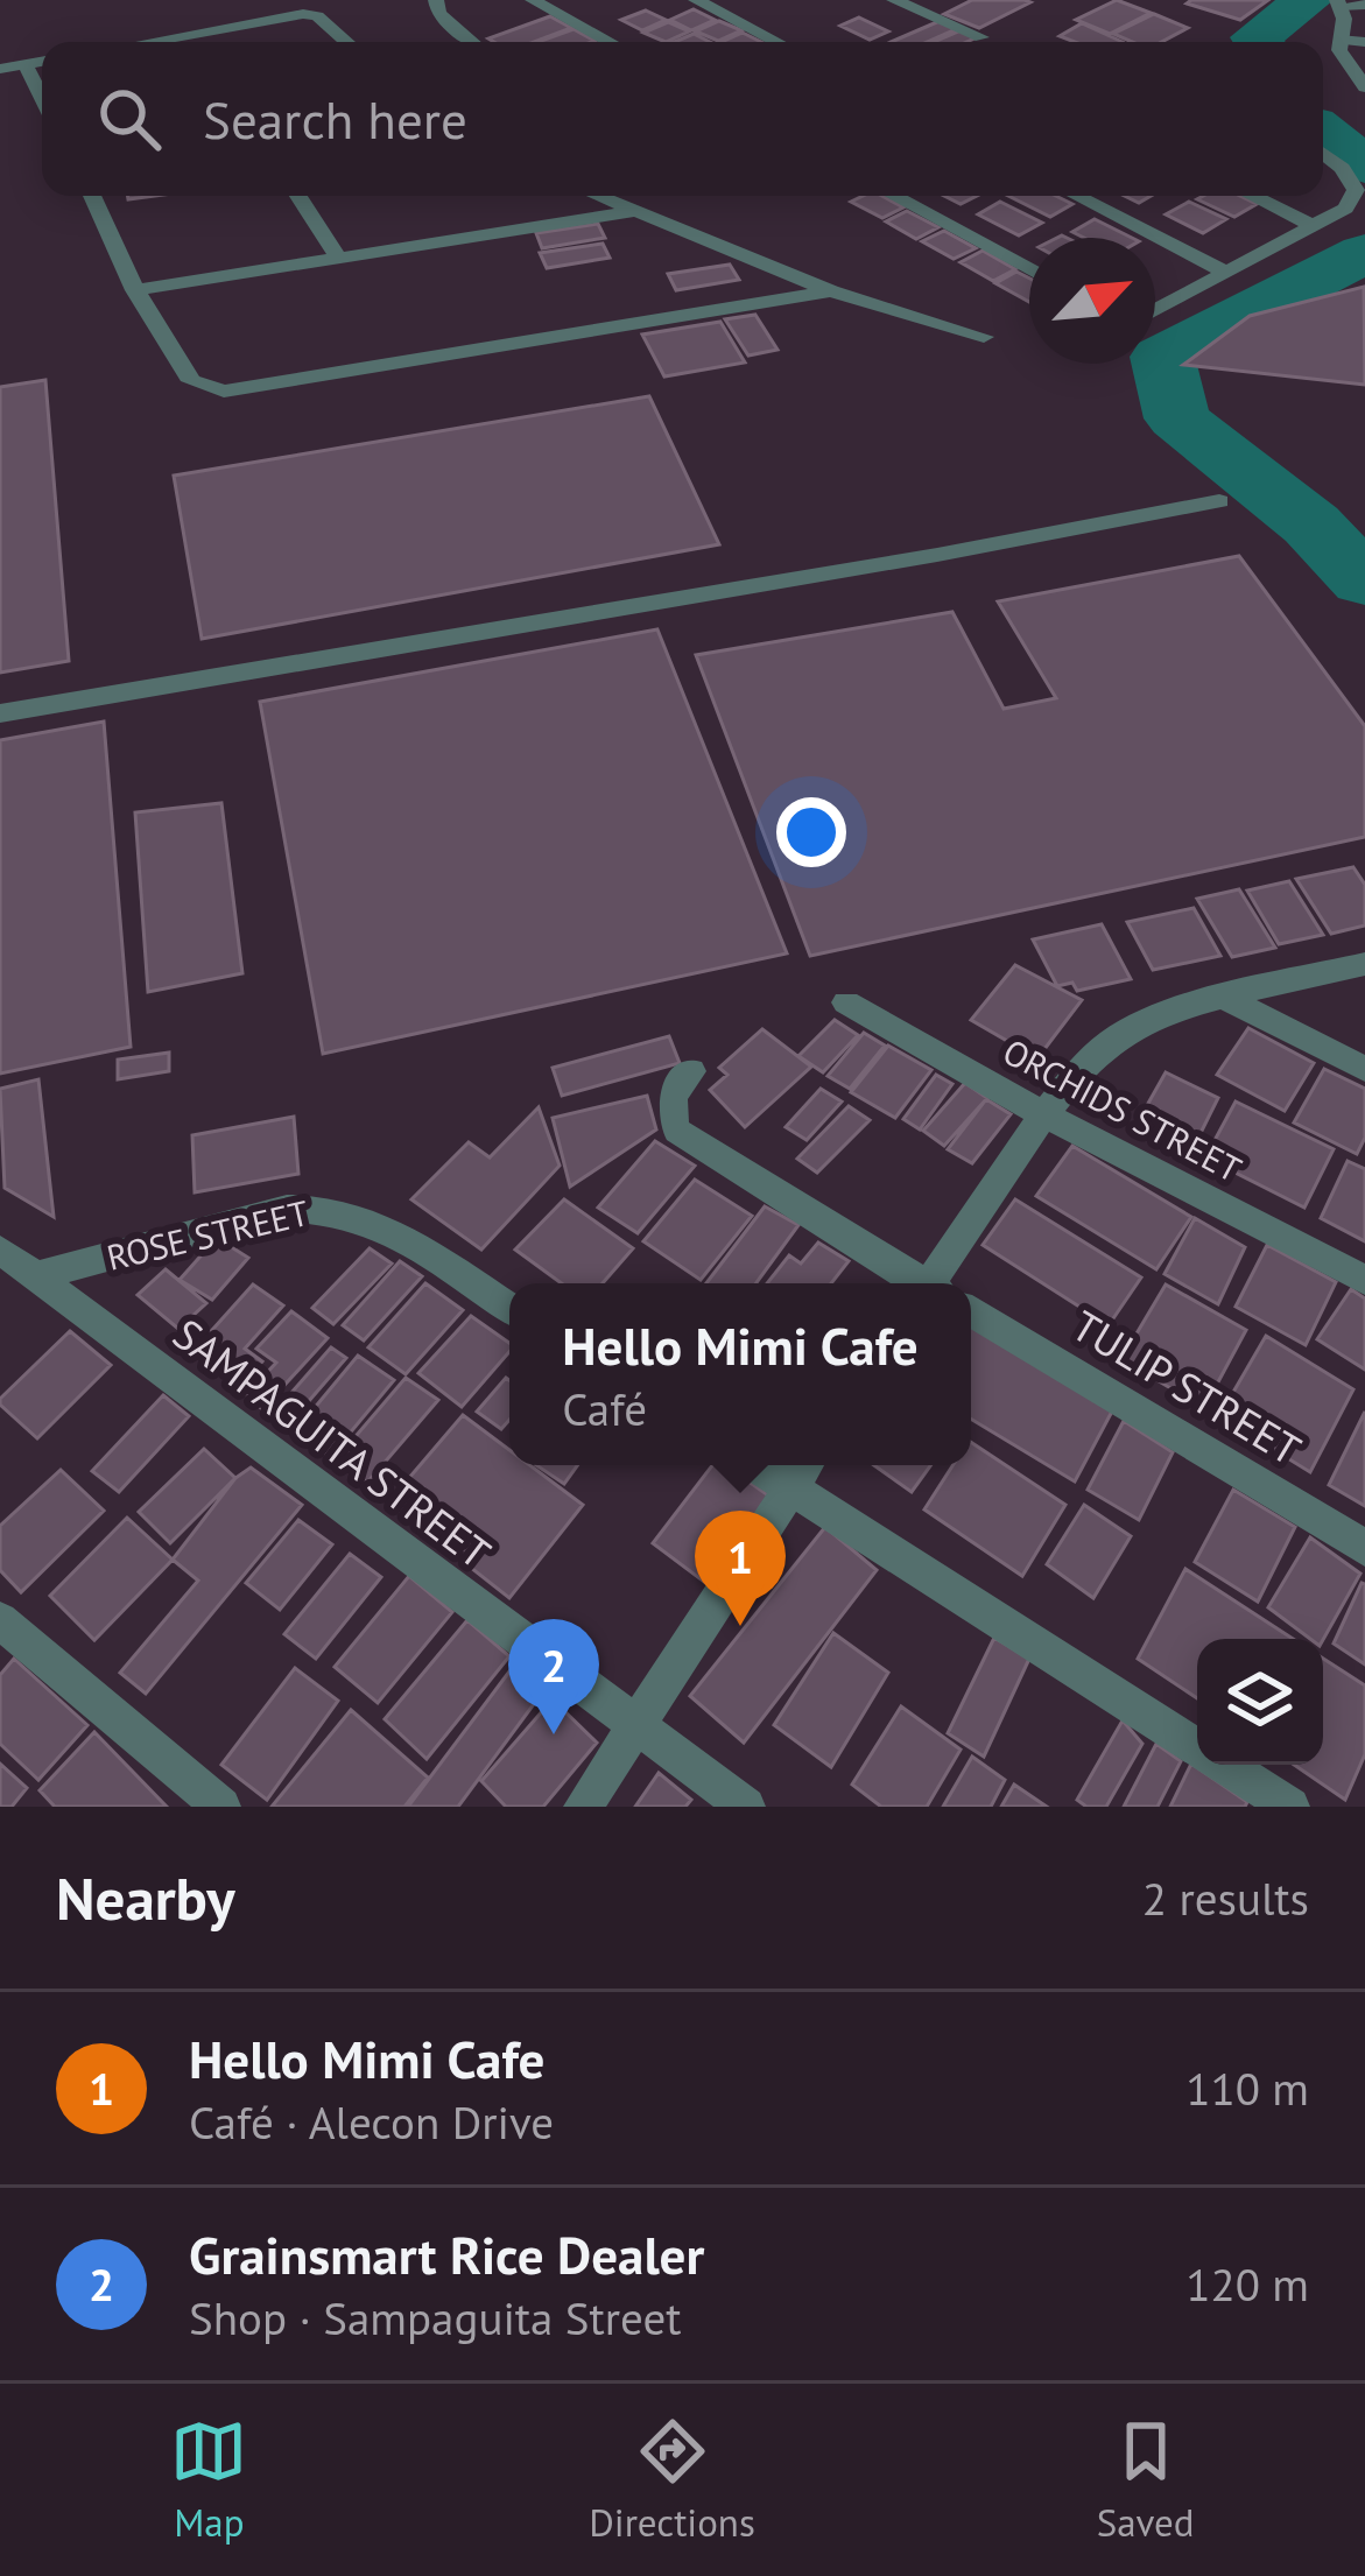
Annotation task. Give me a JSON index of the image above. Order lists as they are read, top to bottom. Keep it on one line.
{"streets":{"street":["ORCHIDS STREET","ROSE STREET","TULIP STREET","SAMPAGUITA STREET"]},"crossings":[["ROSE STREET","SAMPAGUITA STREET"]],"north":"top right","page":{"search":"Search here","popup":["Hello Mimi Cafe","Café"],"pins":["1","2"],"heading":["Nearby","2 results"],"list":[{"mark":"1","name":"Hello Mimi Cafe","note":"Café · Alecon Drive","value":"110 m"},{"mark":"2","name":"Grainsmart Rice Dealer","note":"Shop · Sampaguita Street","value":"120 m"}],"nav":["Map","Directions","Saved"]}}
